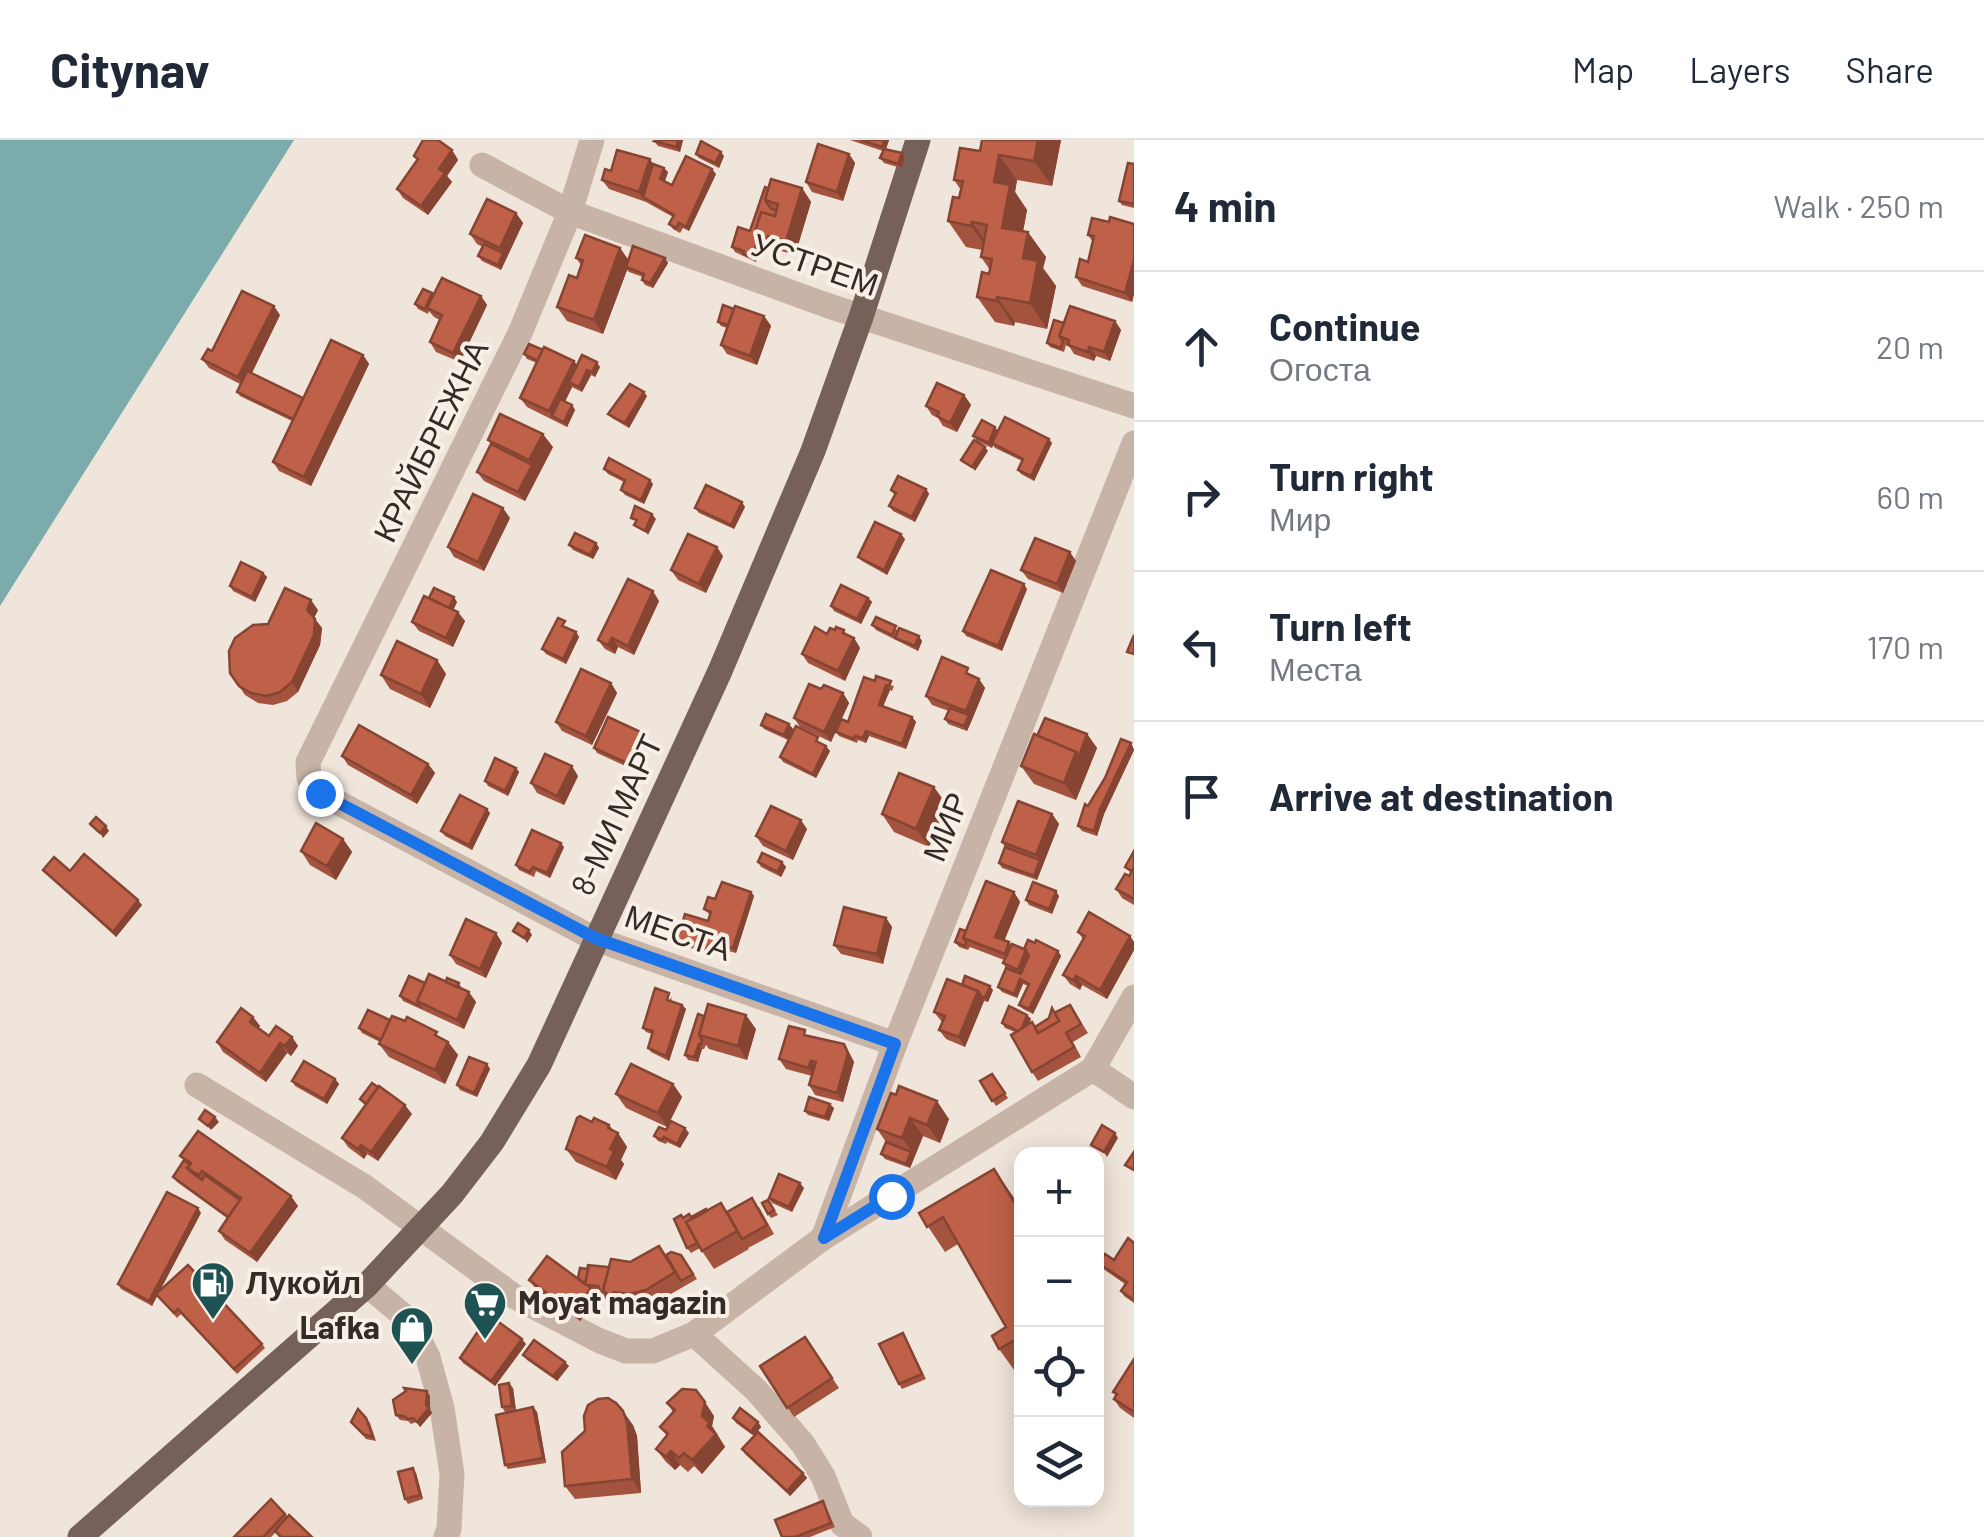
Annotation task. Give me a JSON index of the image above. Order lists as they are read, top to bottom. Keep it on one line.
{"streets":{"main road":["8-МИ МАРТ"],"street":["УСТРЕМ","КРАЙБРЕЖНА","МИР","МЕСТА"]},"crossings":[["УСТРЕМ","КРАЙБРЕЖНА"],["УСТРЕМ","8-МИ МАРТ"],["КРАЙБРЕЖНА","МЕСТА"],["8-МИ МАРТ","МЕСТА"],["МИР","МЕСТА"]],"places":{"fuel station":["Лукойл"],"supermarket":["Moyat magazin"],"shop":["Lafka"]},"page":{"header":"Citynav","nav":["Map","Layers","Share"],"heading":["4 min","Walk · 250 m"],"list":[["Continue","Огоста","20 m"],["Turn right","Мир","60 m"],["Turn left","Места","170 m"],"Arrive at destination"],"map_buttons":["+","−"]}}
